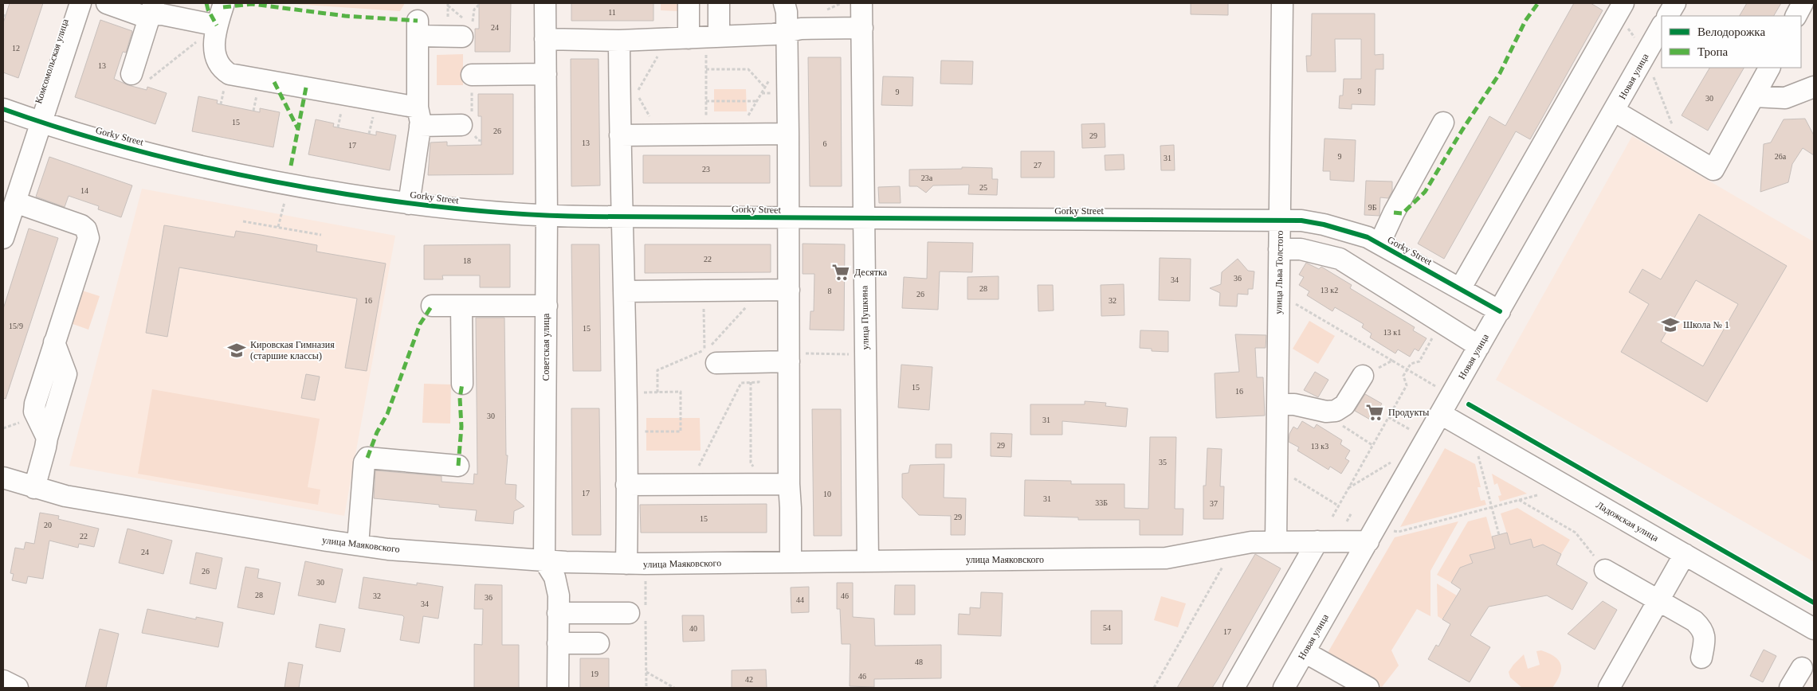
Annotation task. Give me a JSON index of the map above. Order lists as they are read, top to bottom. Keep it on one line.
{"streets":{"street":["Комсомольская улица","Новая улица","Gorky Street","улица Льва Толстого","улица Пушкина","Советская улица","Ладожская улица","улица Маяковского"]},"crossings":[["Комсомольская улица","Gorky Street"],["Новая улица","Gorky Street"],["Новая улица","Ладожская улица"],["Новая улица","улица Маяковского"],["Gorky Street","улица Льва Толстого"],["Gorky Street","улица Пушкина"],["Gorky Street","Советская улица"],["улица Льва Толстого","улица Маяковского"],["улица Пушкина","улица Маяковского"],["Советская улица","улица Маяковского"]],"places":{"supermarket":["Десятка","Продукты"],"school or university":["Школа № 1","Кировская Гимназия (старшие классы)"]},"house_numbers":["11","24","12","13","9","9","30","15","26","29","13","6","17","9","26а","31","27","23","23а","25","14","9Б","22","18","36","34","28","13 к2","8","26","16","32","15/9","15","13 к1","15","16","30","31","29","13 к3","35","17","10","31","33Б","37","29","15","20","22","24","26","30","28","32","46","36","44","34","54","40","17","48","19","46","42"],"legend":["Велодорожка","Тропа"]}
